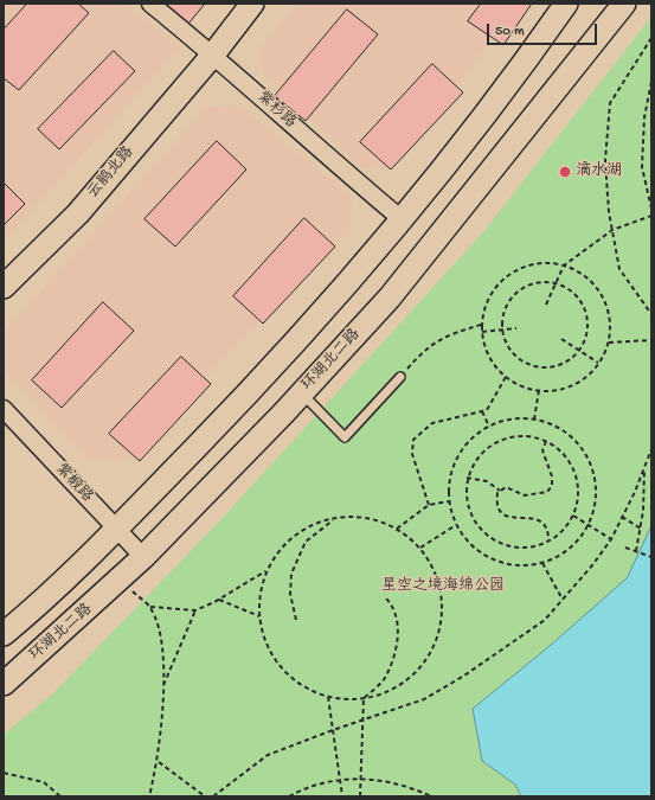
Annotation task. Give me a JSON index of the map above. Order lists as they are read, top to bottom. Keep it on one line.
{"streets":{"main road":["云鹃北路","环湖北二路"],"street":["紫杉路","紫椴路"]},"crossings":[["紫杉路","云鹃北路"],["环湖北二路","紫椴路"]],"parks":["星空之境海绵公园"],"places":["滴水湖"],"scale_bar":"50 m"}
